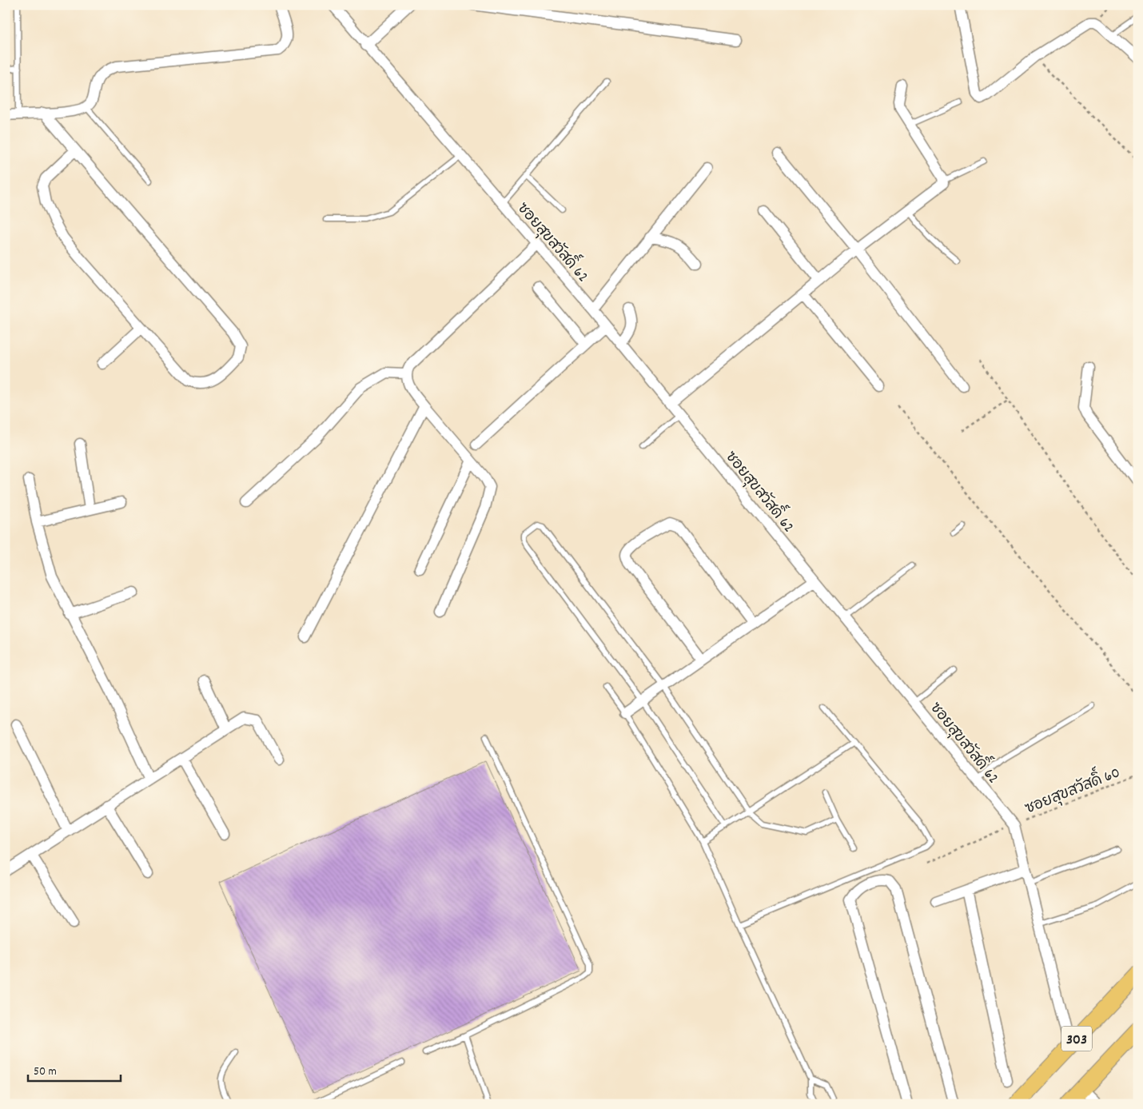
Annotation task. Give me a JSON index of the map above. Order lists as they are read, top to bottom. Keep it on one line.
{"streets":{"main road":["303"],"street":["ซอยสุขสวัสดิ์ 62"],"path":["ซอยสุขสวัสดิ์ 60"]},"crossings":[["ซอยสุขสวัสดิ์ 62","ซอยสุขสวัสดิ์ 60"],["ซอยสุขสวัสดิ์ 62","303"]],"scale_bar":"50 m"}
